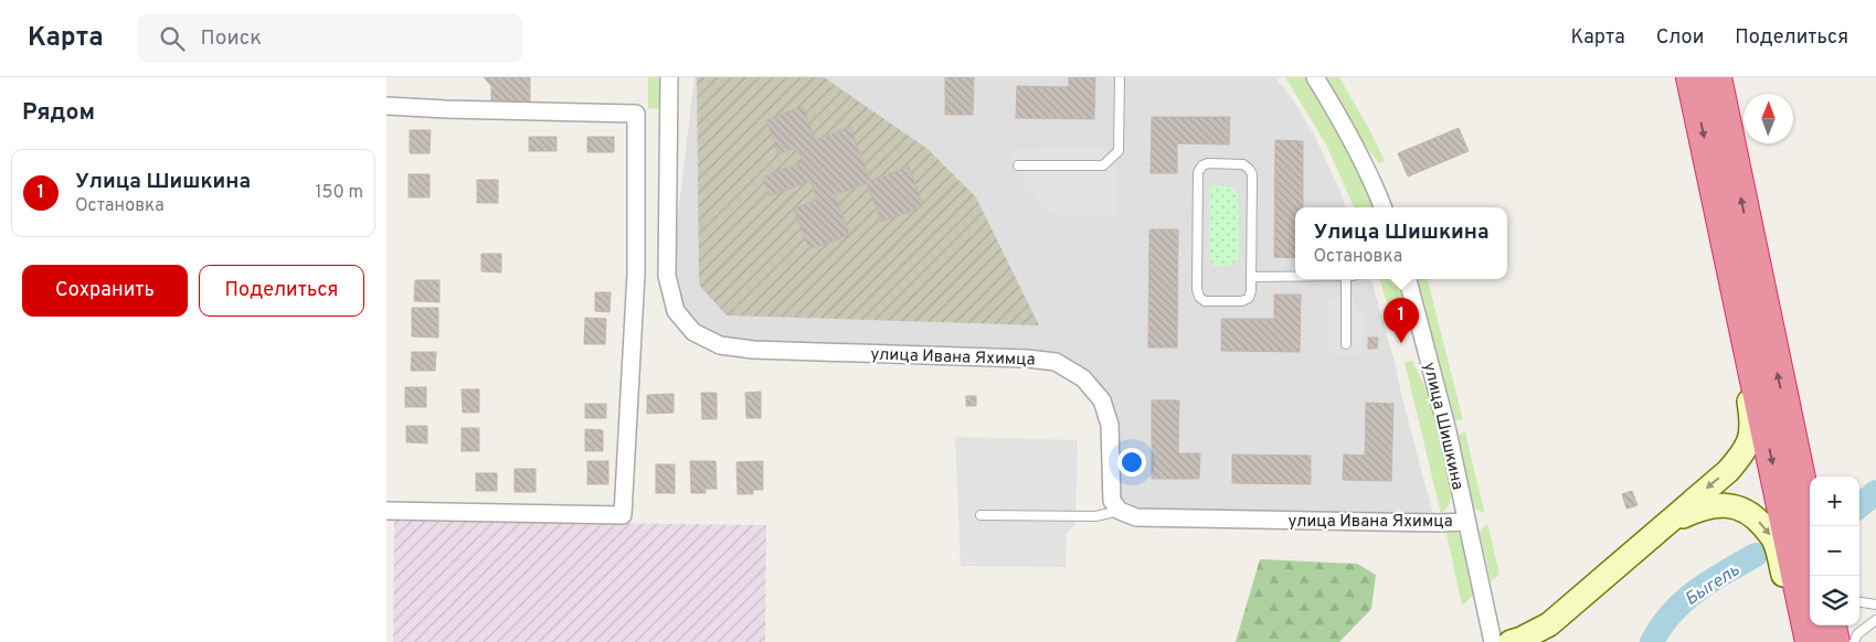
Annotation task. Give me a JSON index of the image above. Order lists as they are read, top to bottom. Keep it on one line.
{"streets":{"street":["улица Ивана Яхимца","улица Шишкина"]},"crossings":[["улица Ивана Яхимца","улица Шишкина"]],"water":["Быгель"],"north":"top","page":{"header":"Карта","search":"Поиск","nav":["Карта","Слои","Поделиться"],"heading":"Рядом","list":[{"mark":"1","name":"Улица Шишкина","note":"Остановка","value":"150 m"}],"popup":["Улица Шишкина","Остановка"],"buttons":["Сохранить","Поделиться"],"pins":"1","map_buttons":["+","−"]}}
